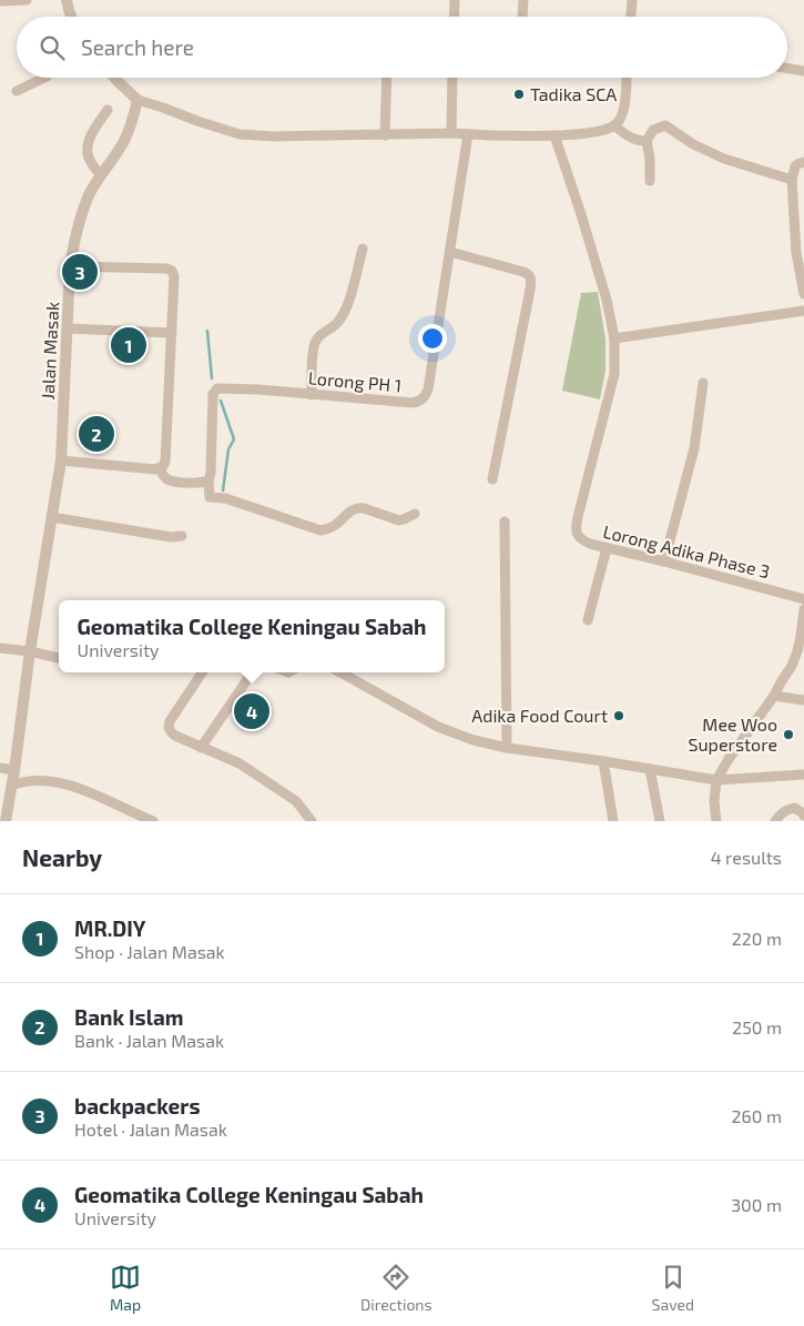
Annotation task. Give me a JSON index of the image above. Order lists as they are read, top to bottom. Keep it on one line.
{"streets":{"street":["Jalan Masak","Lorong PH 1","Lorong Adika Phase 3"]},"places":["Tadika SCA","Adika Food Court","Mee Woo Superstore"],"page":{"search":"Search here","pins":["3","1","2","4"],"popup":["Geomatika College Keningau Sabah","University"],"heading":["Nearby","4 results"],"list":[{"mark":"1","name":"MR.DIY","note":"Shop · Jalan Masak","value":"220 m"},{"mark":"2","name":"Bank Islam","note":"Bank · Jalan Masak","value":"250 m"},{"mark":"3","name":"backpackers","note":"Hotel · Jalan Masak","value":"260 m"},{"mark":"4","name":"Geomatika College Keningau Sabah","note":"University","value":"300 m"}],"nav":["Map","Directions","Saved"]}}
